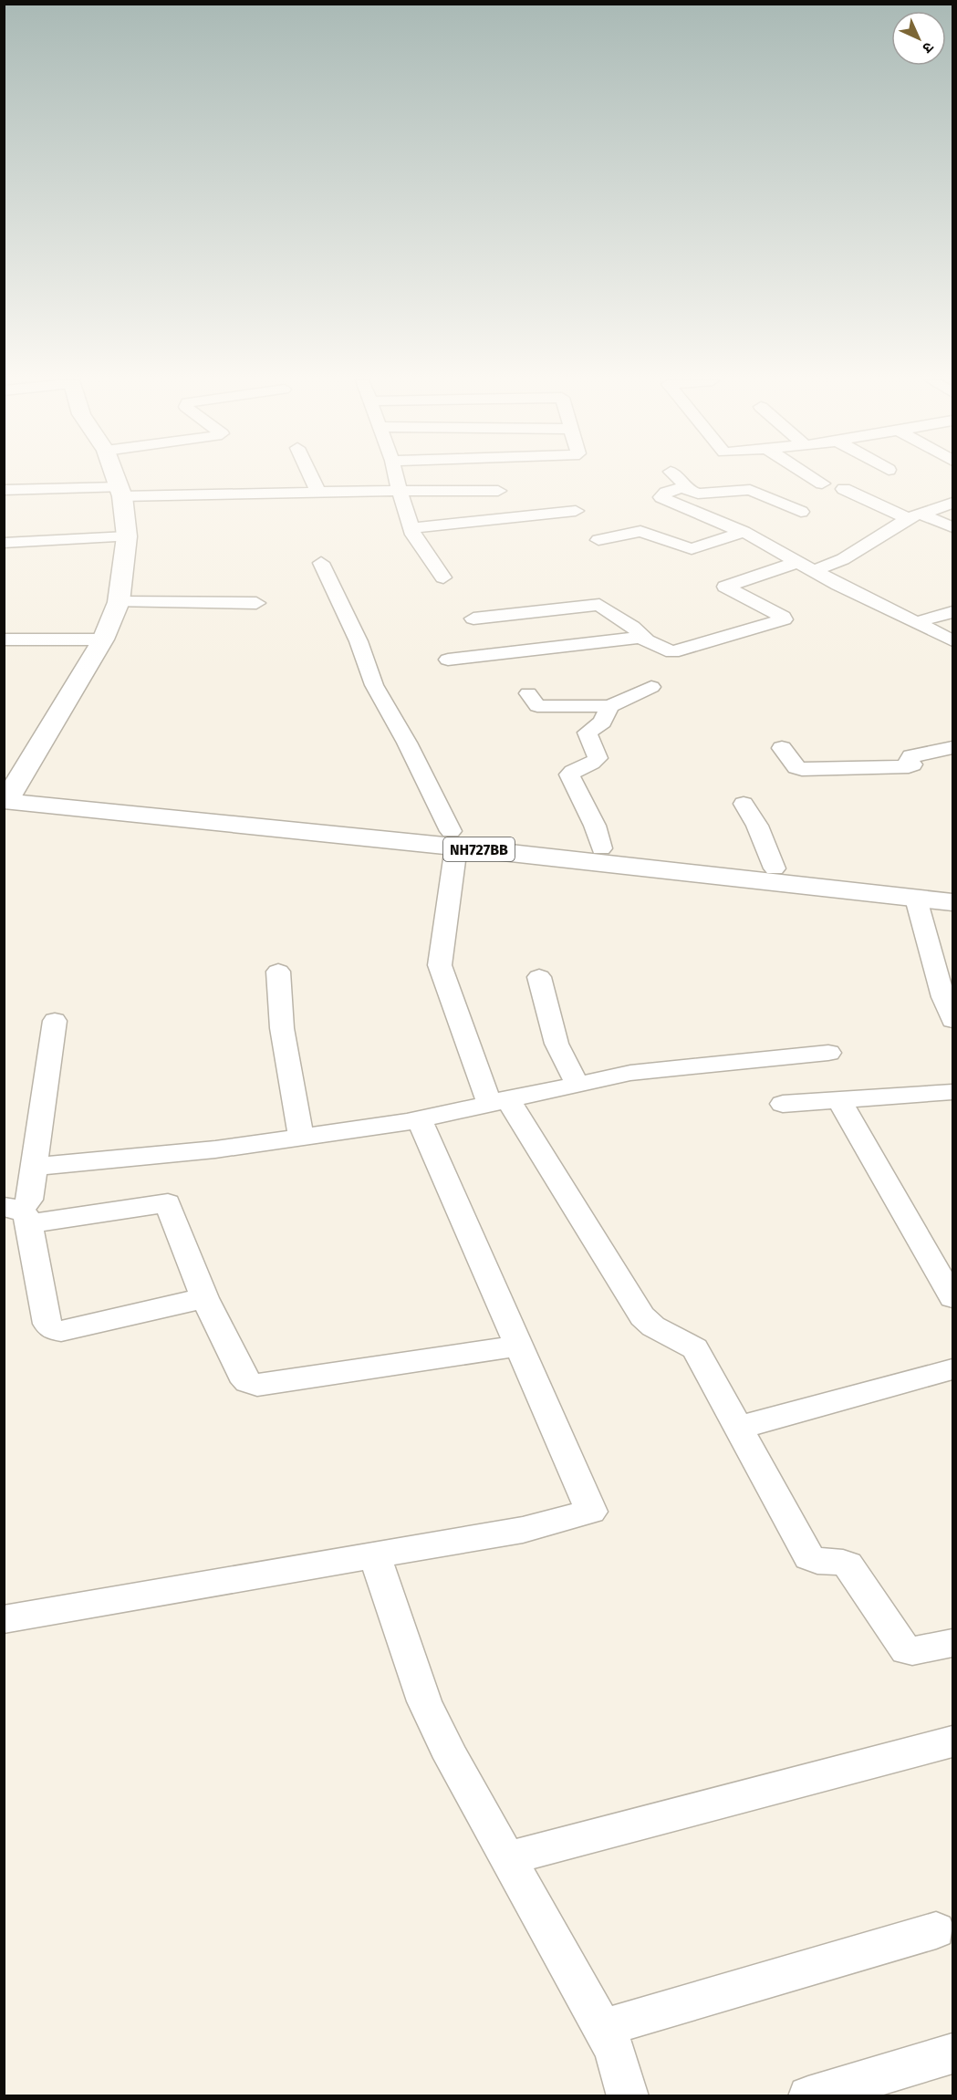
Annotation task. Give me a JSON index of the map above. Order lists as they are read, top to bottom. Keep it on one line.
{"streets":{"main road":["NH727BB"]},"north":"bottom right"}
